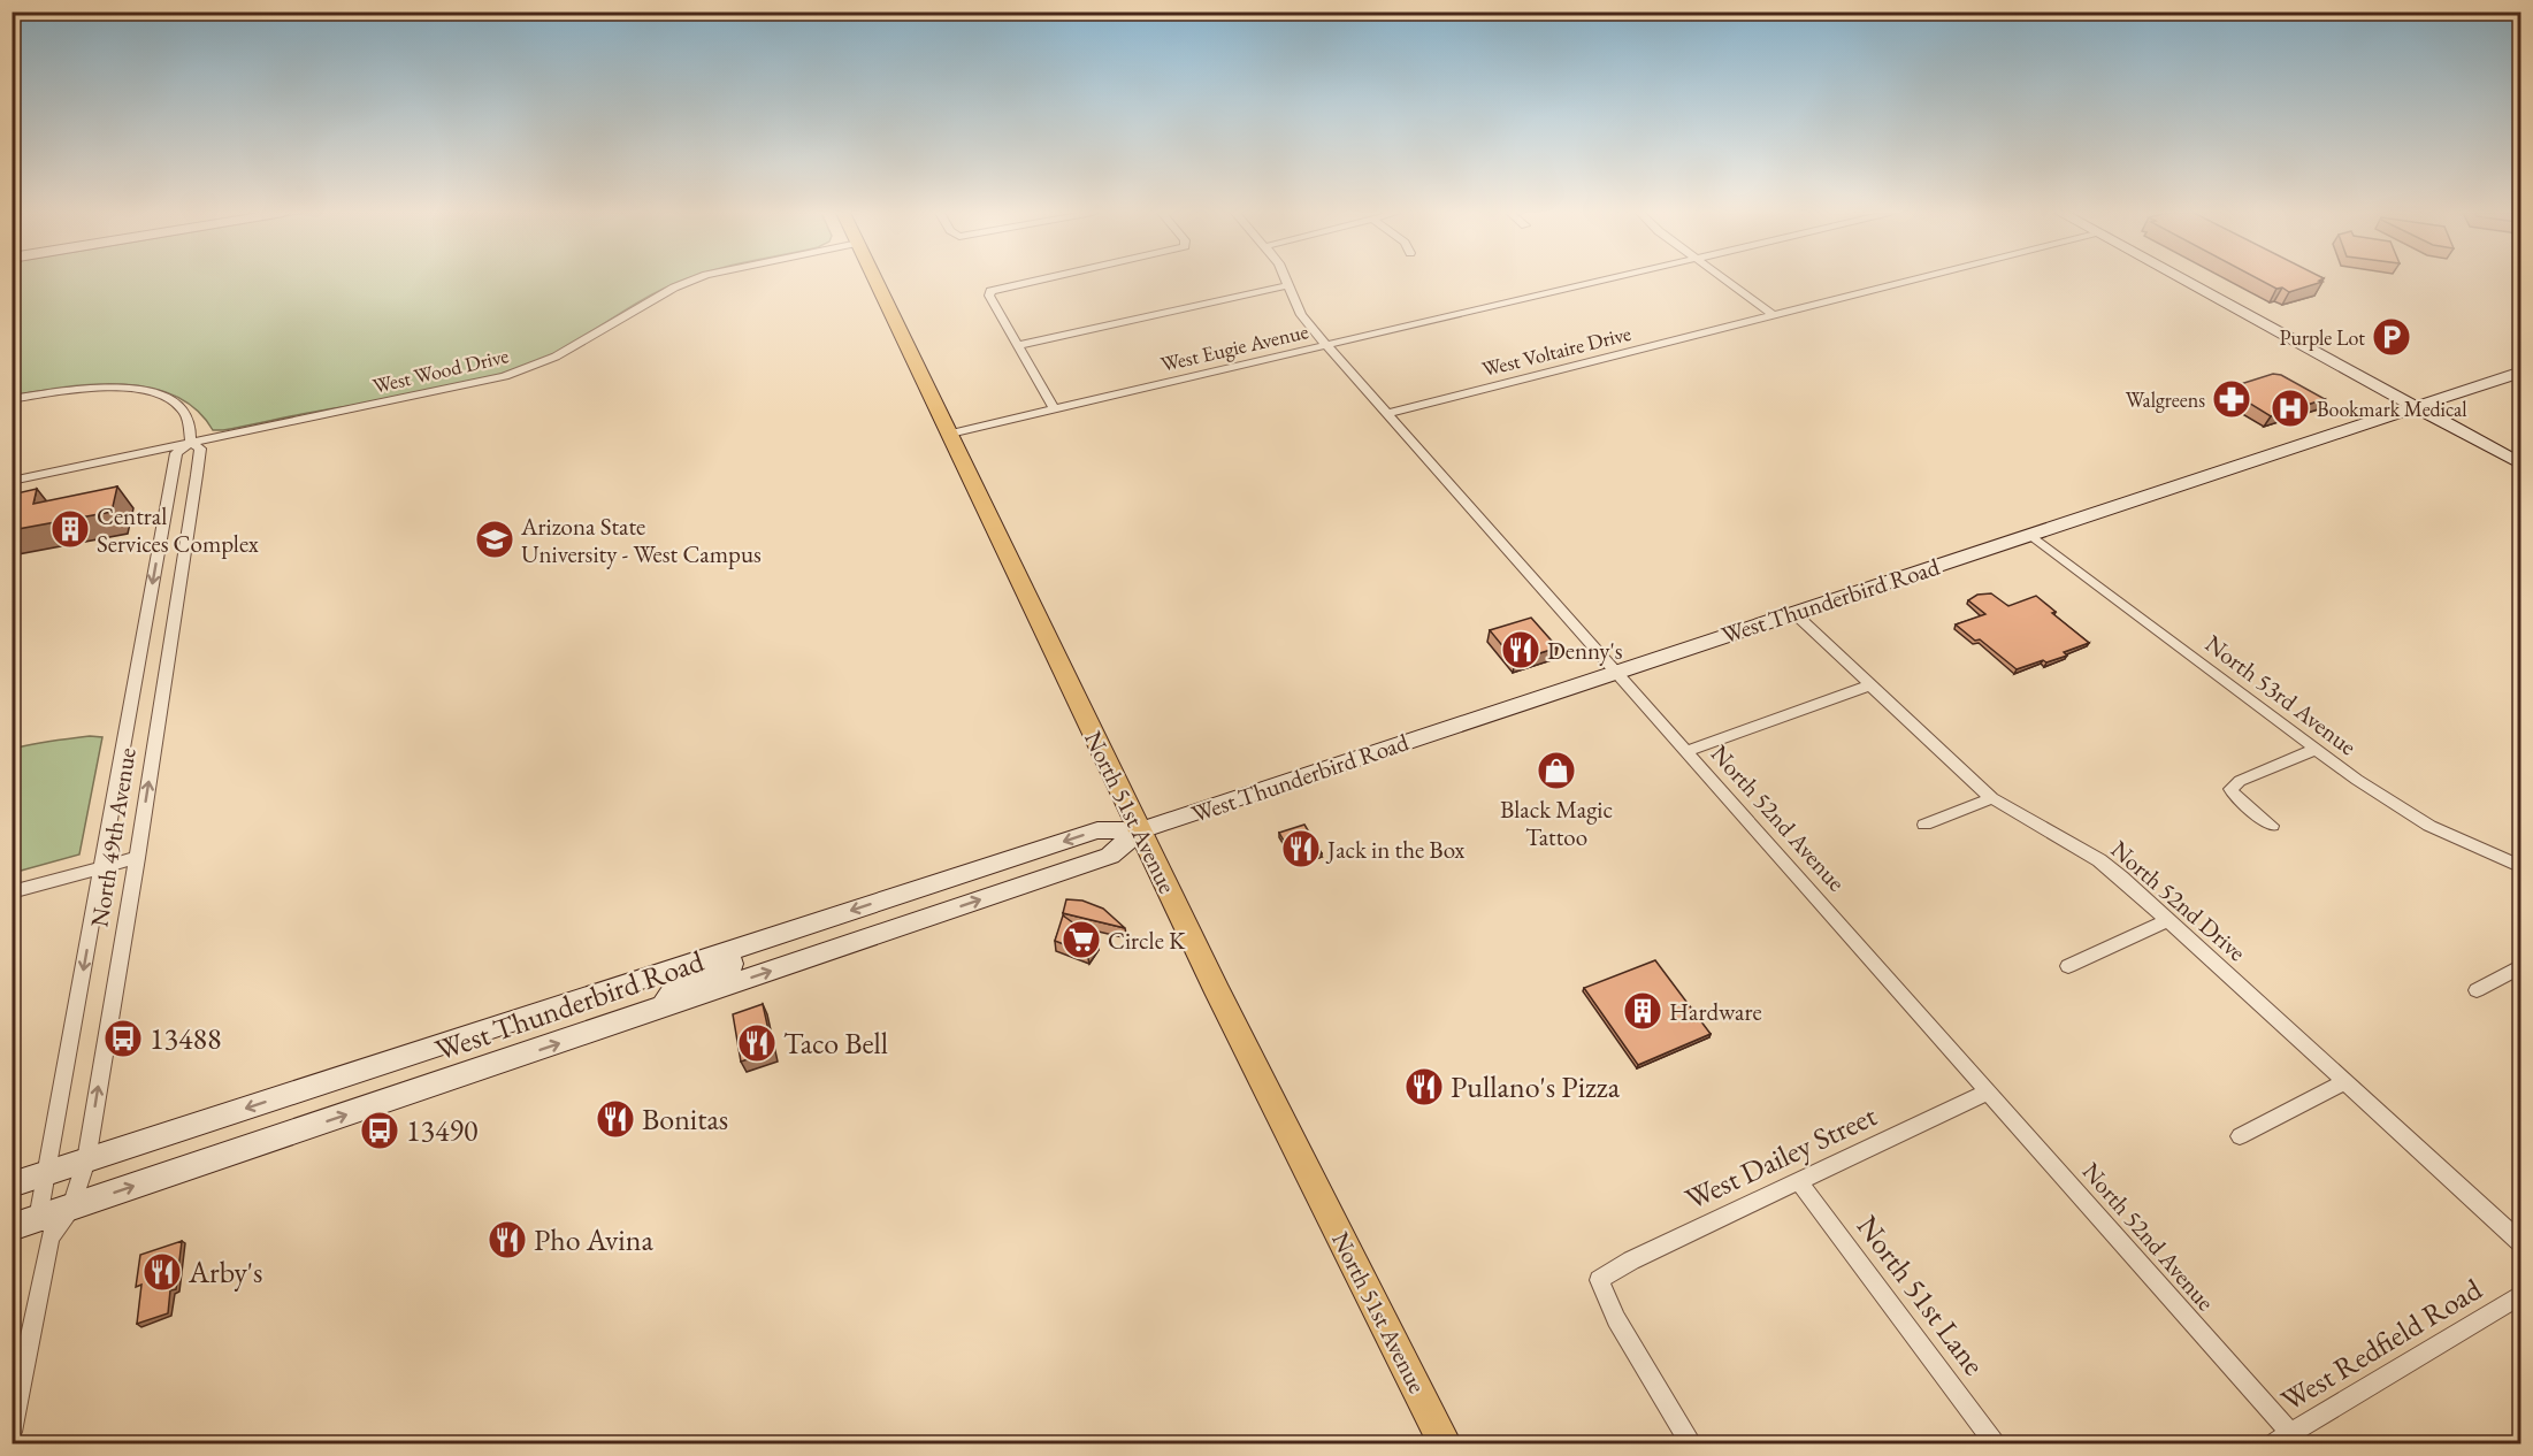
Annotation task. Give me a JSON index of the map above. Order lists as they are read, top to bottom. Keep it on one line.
{"streets":{"main road":["West Thunderbird Road","North 51st Avenue"],"street":["West Eugie Avenue","West Voltaire Drive","West Wood Drive","North 53rd Avenue","North 52nd Avenue","North 49th Avenue","North 52nd Drive","West Dailey Street","North 51st Lane","West Redfield Road"]},"crossings":[["West Eugie Avenue","North 51st Avenue"],["West Eugie Avenue","North 52nd Avenue"],["West Voltaire Drive","North 52nd Avenue"],["West Wood Drive","North 49th Avenue"],["West Thunderbird Road","North 53rd Avenue"],["West Thunderbird Road","North 51st Avenue"],["West Thunderbird Road","North 52nd Avenue"],["West Thunderbird Road","North 49th Avenue"],["West Thunderbird Road","North 52nd Drive"],["North 52nd Avenue","West Dailey Street"],["North 52nd Avenue","West Redfield Road"],["West Dailey Street","North 51st Lane"]],"places":{"parking":["Purple Lot"],"pharmacy":["Walgreens"],"hospital":["Bookmark Medical"],"building":["Central Services Complex","Hardware"],"school or university":["Arizona State University - West Campus"],"restaurant":["Denny's","Jack in the Box","Taco Bell","Pullano's Pizza","Bonitas","Pho Avina","Arby's"],"shop":["Black Magic Tattoo"],"supermarket":["Circle K"],"bus stop":["13488","13490"]}}
